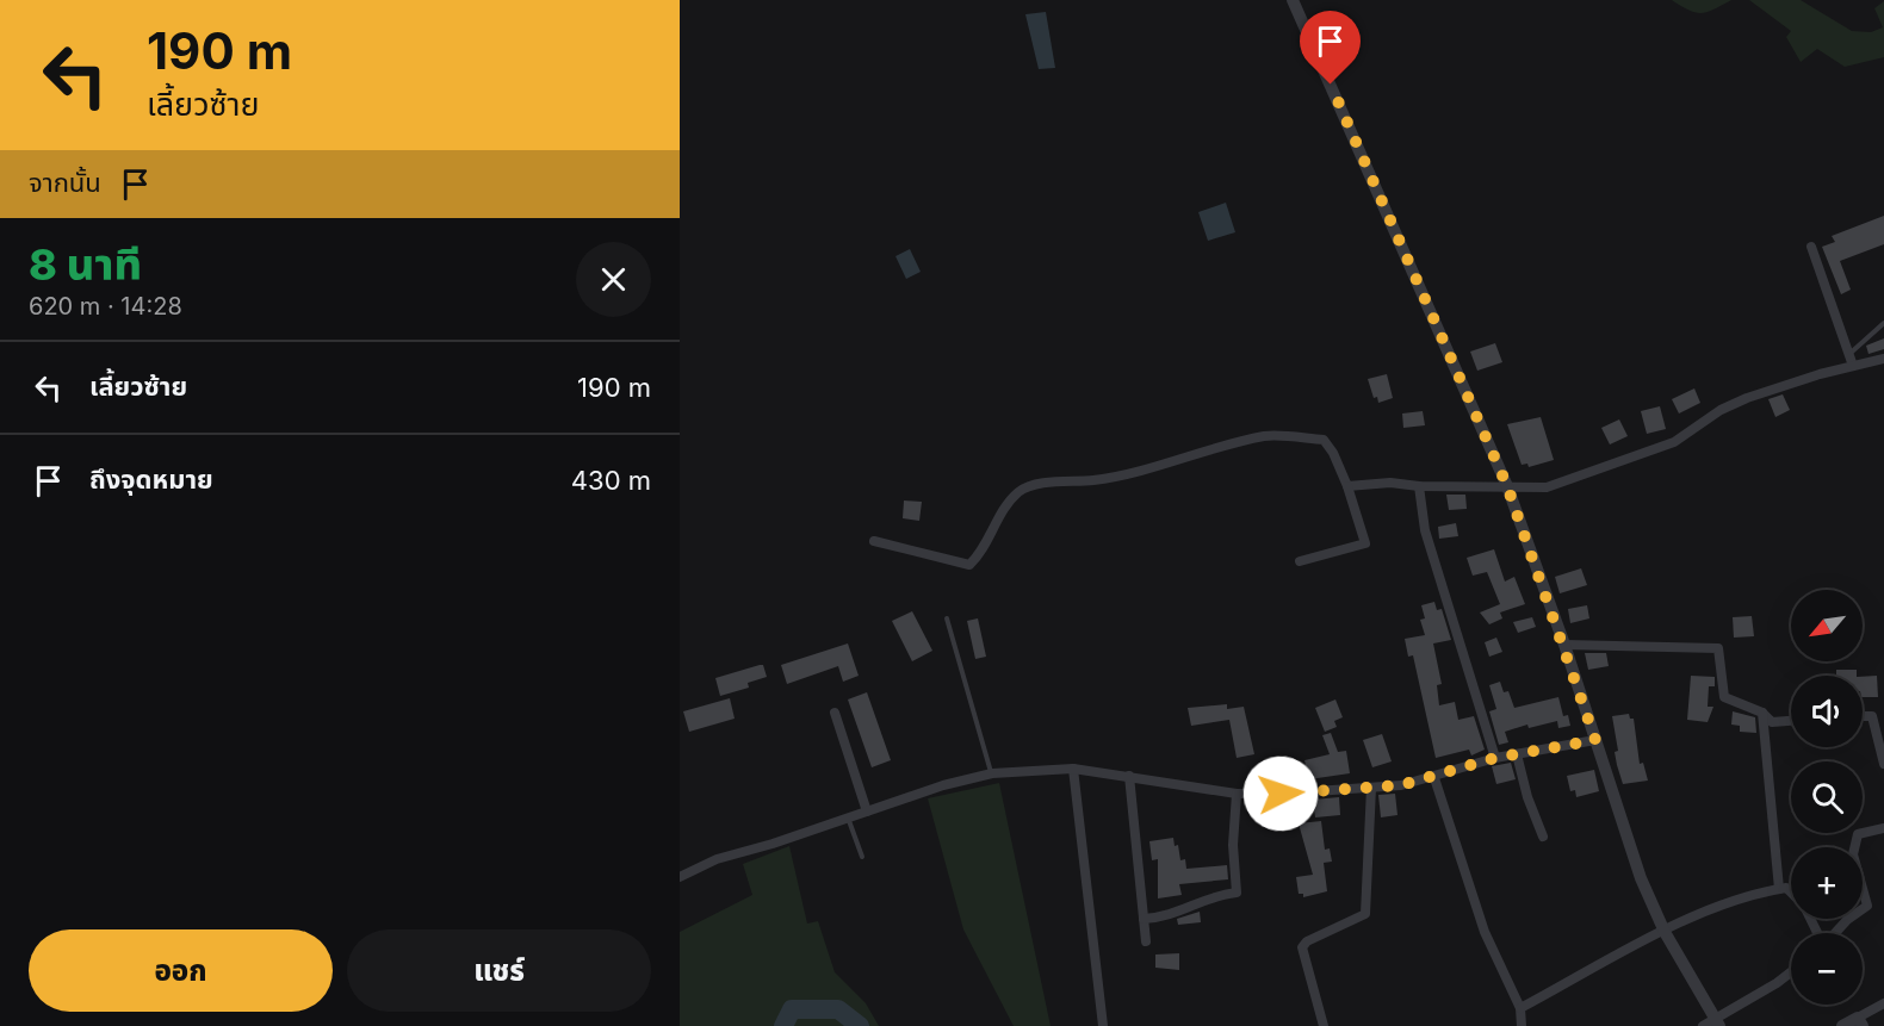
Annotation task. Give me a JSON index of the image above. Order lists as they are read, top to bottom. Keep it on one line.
{"north":"bottom left","page":{"turn":["190 m","เลี้ยวซ้าย"],"then":"จากนั้น","heading":["8 นาที","620 m · 14:28"],"list":[{"name":"เลี้ยวซ้าย","value":"190 m"},{"name":"ถึงจุดหมาย","value":"430 m"}],"map_buttons":["+","−"],"buttons":["ออก","แชร์"]}}
